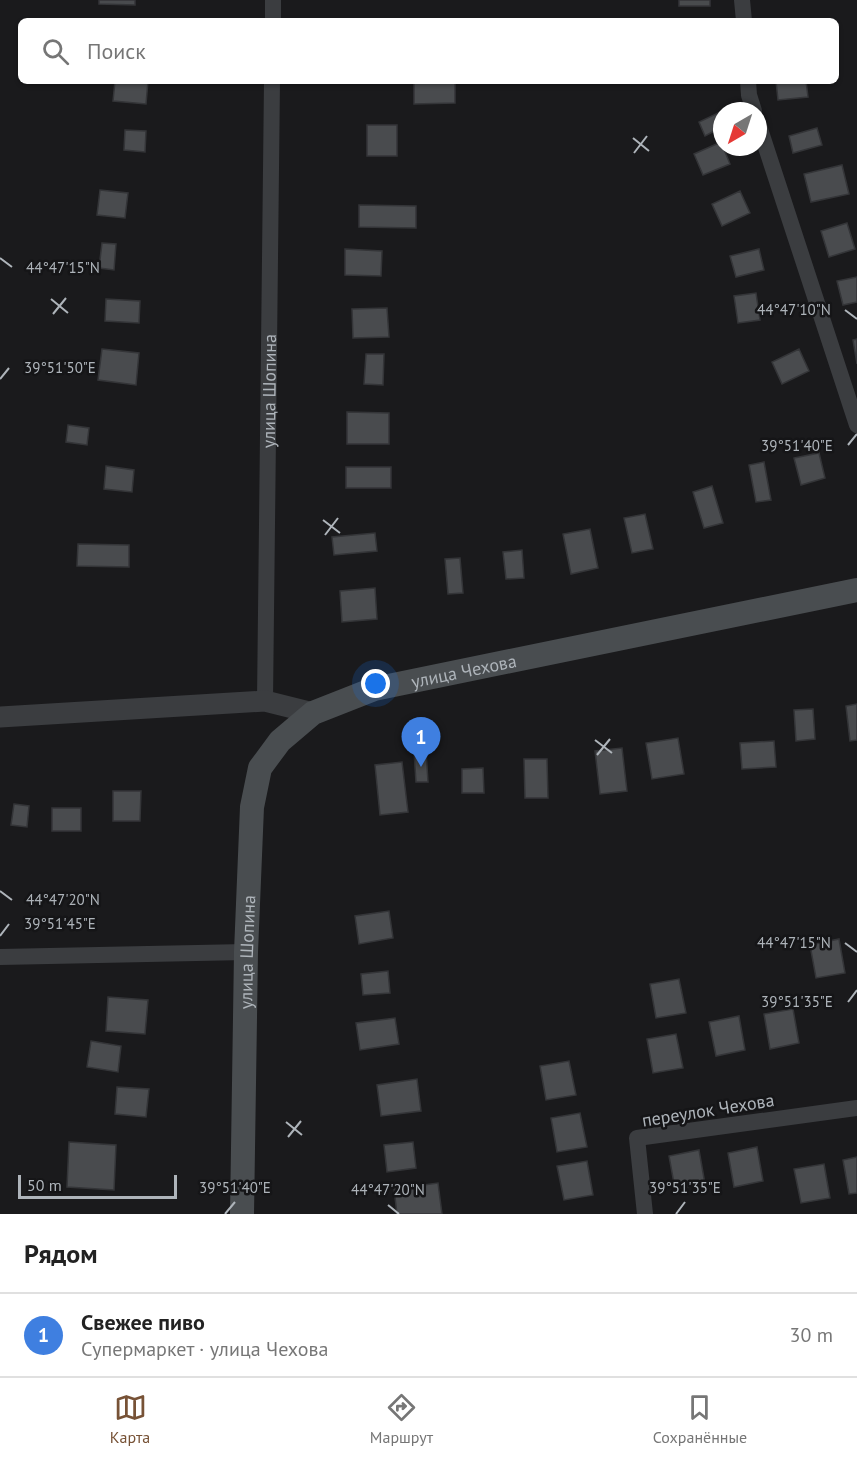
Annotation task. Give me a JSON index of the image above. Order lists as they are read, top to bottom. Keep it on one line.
{"streets":{"main road":["улица Шопина","улица Чехова"],"street":["переулок Чехова"]},"crossings":[["улица Шопина","улица Чехова"]],"scale_bar":"50 m","north":"bottom left","page":{"search":"Поиск","pins":"1","scale":"50 m","heading":"Рядом","list":[{"mark":"1","name":"Свежее пиво","note":"Супермаркет · улица Чехова","value":"30 m"}],"nav":["Карта","Маршрут","Сохранённые"]},"coordinates":["44°47'15\"N","44°47'10\"N","39°51'50\"E","39°51'40\"E","44°47'20\"N","39°51'45\"E","39°51'35\"E"]}
